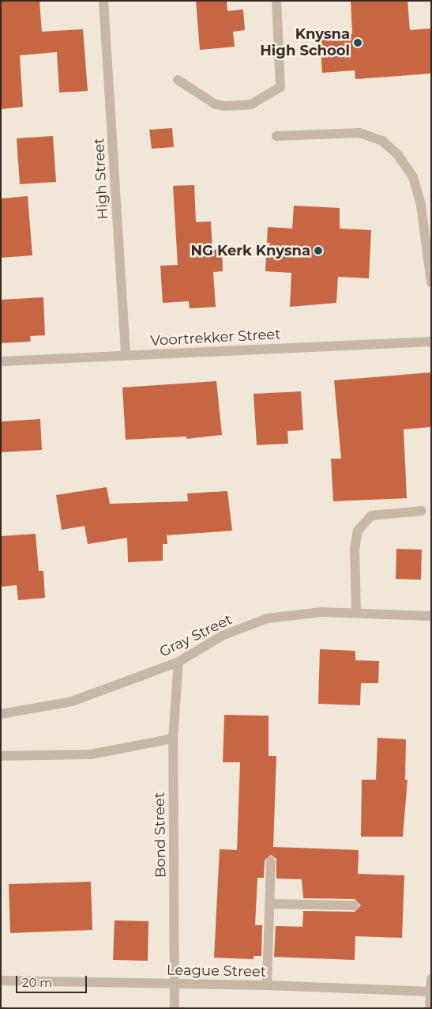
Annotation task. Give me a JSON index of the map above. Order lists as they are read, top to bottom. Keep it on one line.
{"streets":{"street":["High Street","Voortrekker Street","Gray Street","Bond Street","League Street"]},"crossings":[["High Street","Voortrekker Street"],["Gray Street","Bond Street"],["Bond Street","League Street"]],"places":["Knysna High School","NG Kerk Knysna"],"scale_bar":"20 m"}
